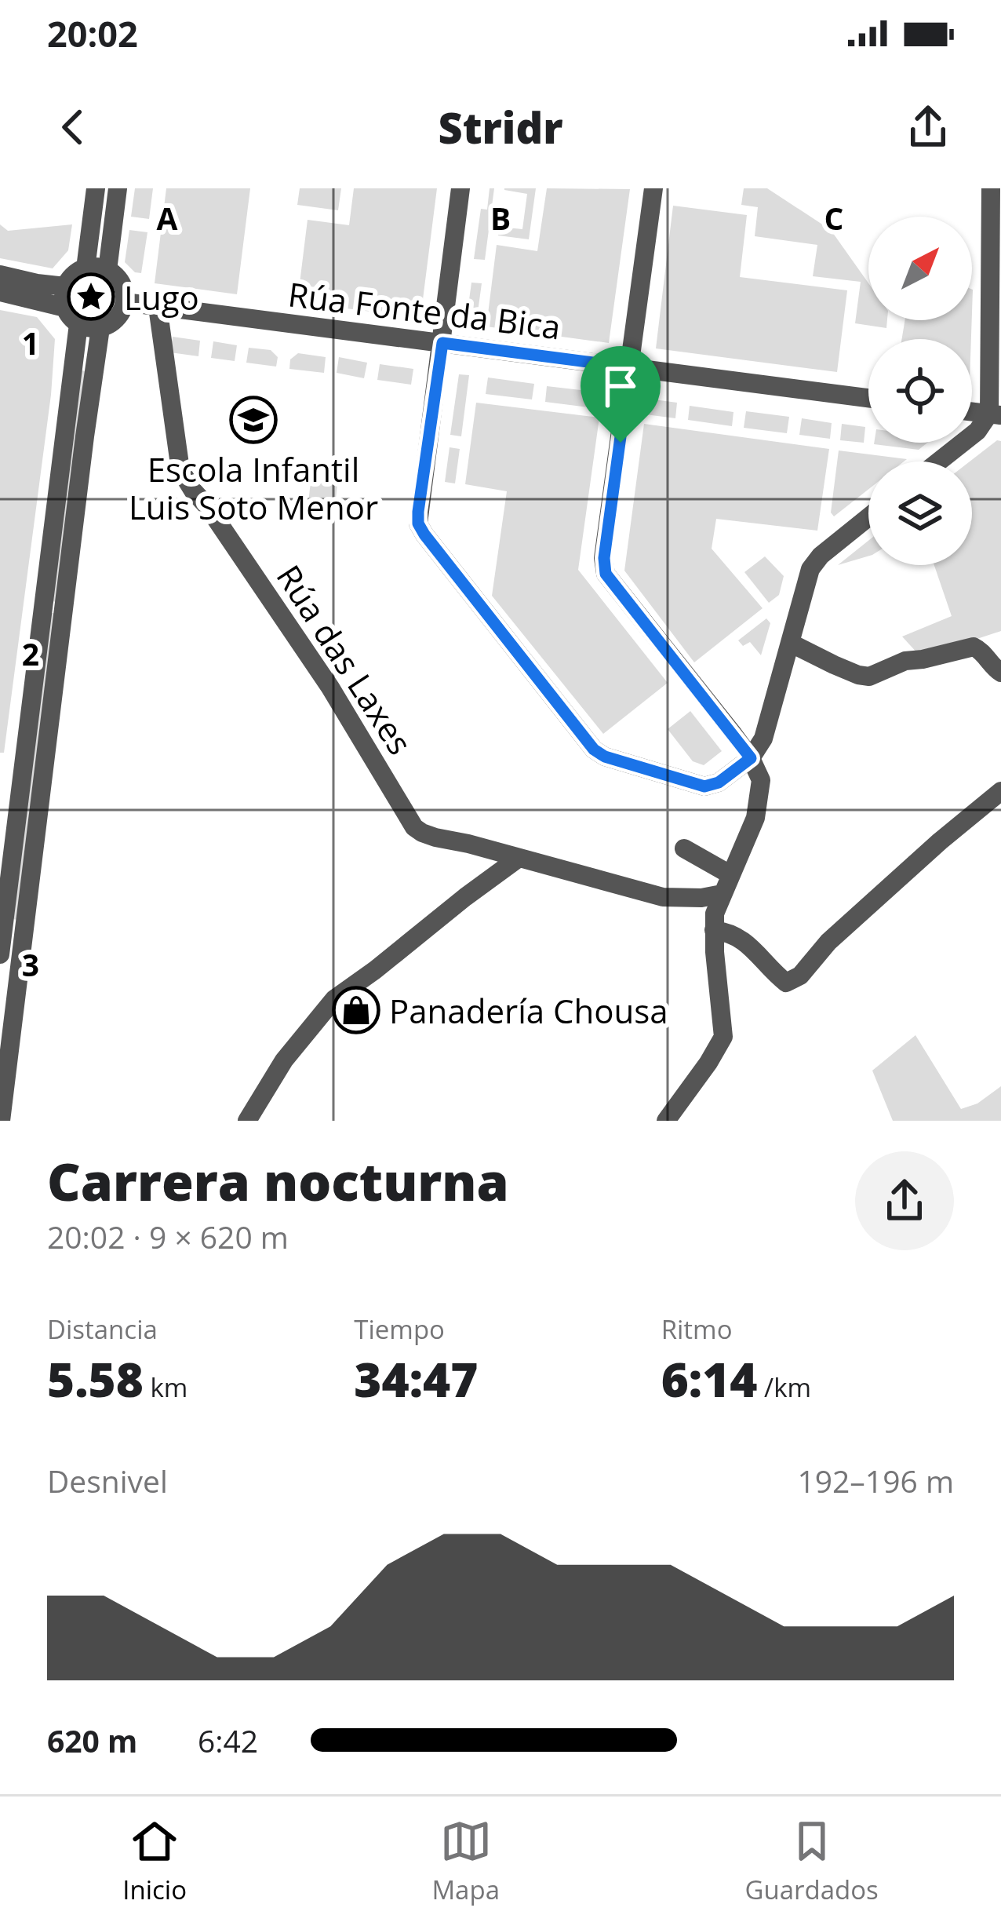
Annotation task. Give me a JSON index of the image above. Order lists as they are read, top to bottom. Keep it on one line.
{"streets":{"street":["Rúa Fonte da Bica","Rúa das Laxes"]},"crossings":[["Rúa Fonte da Bica","Rúa das Laxes"]],"places":{"place":["Lugo"],"school or university":["Escola Infantil Luis Soto Menor"],"shop":["Panadería Chousa"]},"north":"top right","page":{"status":"20:02","header":"Stridr","heading":["Carrera nocturna","20:02 · 9 × 620 m"],"stats":[["Distancia","5.58 km"],["Tiempo","34:47"],["Ritmo","6:14 /km"]],"chart":["Desnivel","192–196 m"],"list":[{"name":"620 m","note":"6:42"}],"tabs":["Inicio","Mapa","Guardados"]},"grid":{"columns":["A","B","C"],"rows":["1","2","3"]}}
